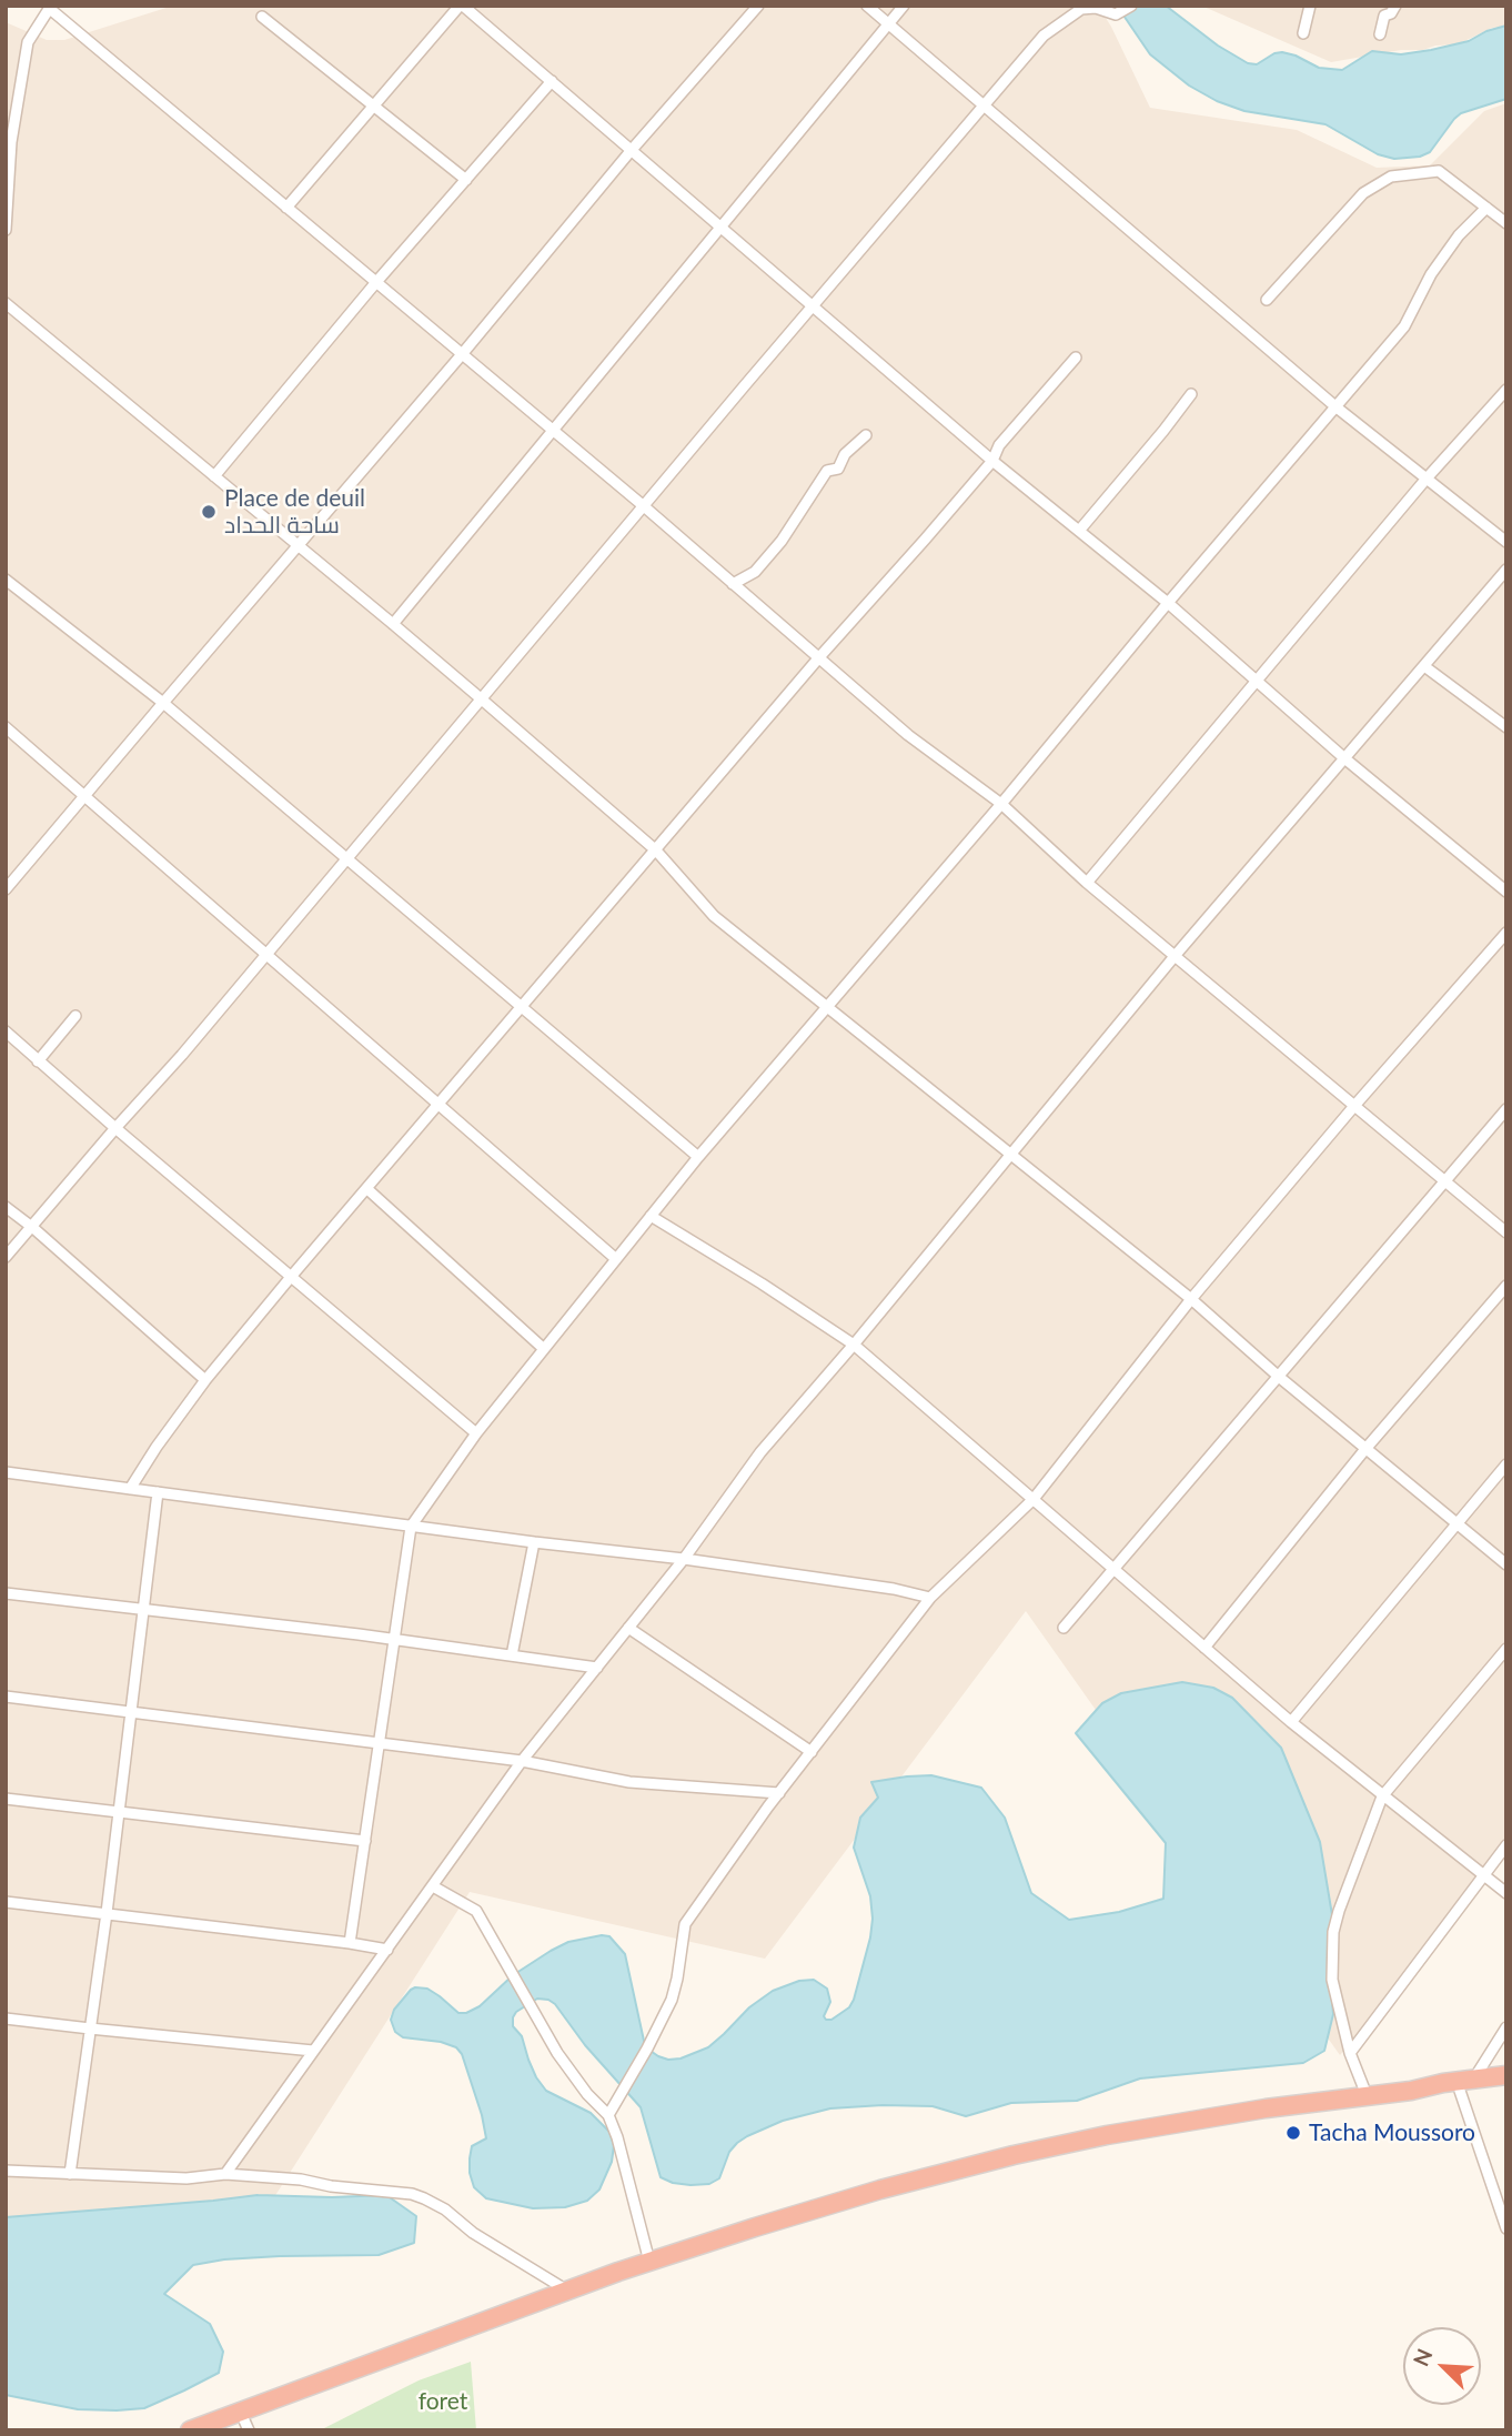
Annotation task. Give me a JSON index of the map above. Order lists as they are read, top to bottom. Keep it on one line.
{"parks":["foret"],"places":["Place de deuil ساحة الحداد","Tacha Moussoro"],"north":"top left"}
